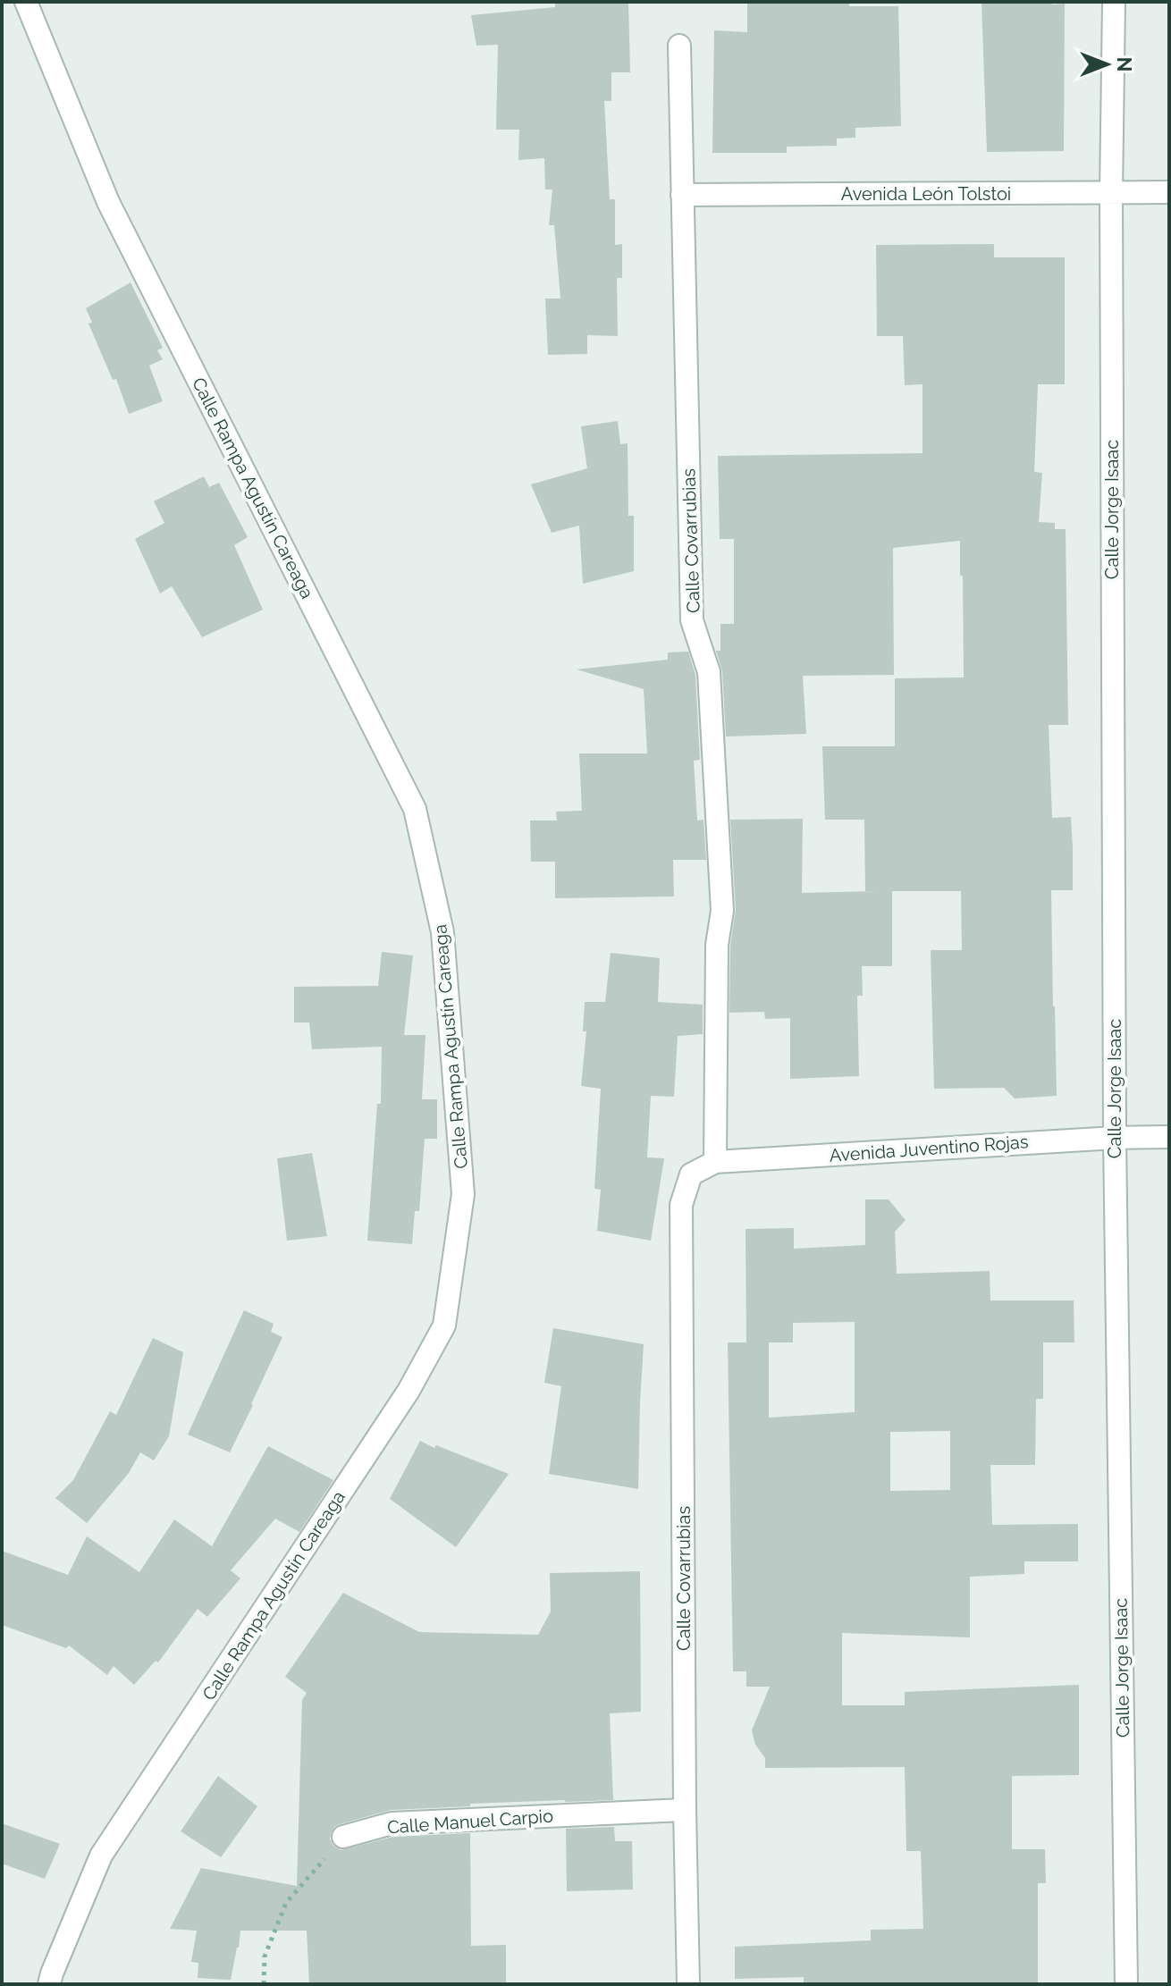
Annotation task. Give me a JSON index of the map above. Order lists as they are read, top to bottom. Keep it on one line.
{"streets":{"street":["Avenida León Tolstoi","Calle Rampa Agustín Careaga","Calle Jorge Isaac","Calle Covarrubias","Avenida Juventino Rojas","Calle Manuel Carpio"]},"crossings":[["Avenida León Tolstoi","Calle Jorge Isaac"],["Avenida León Tolstoi","Calle Covarrubias"],["Calle Jorge Isaac","Avenida Juventino Rojas"],["Calle Covarrubias","Avenida Juventino Rojas"],["Calle Covarrubias","Calle Manuel Carpio"]],"north":"right"}
